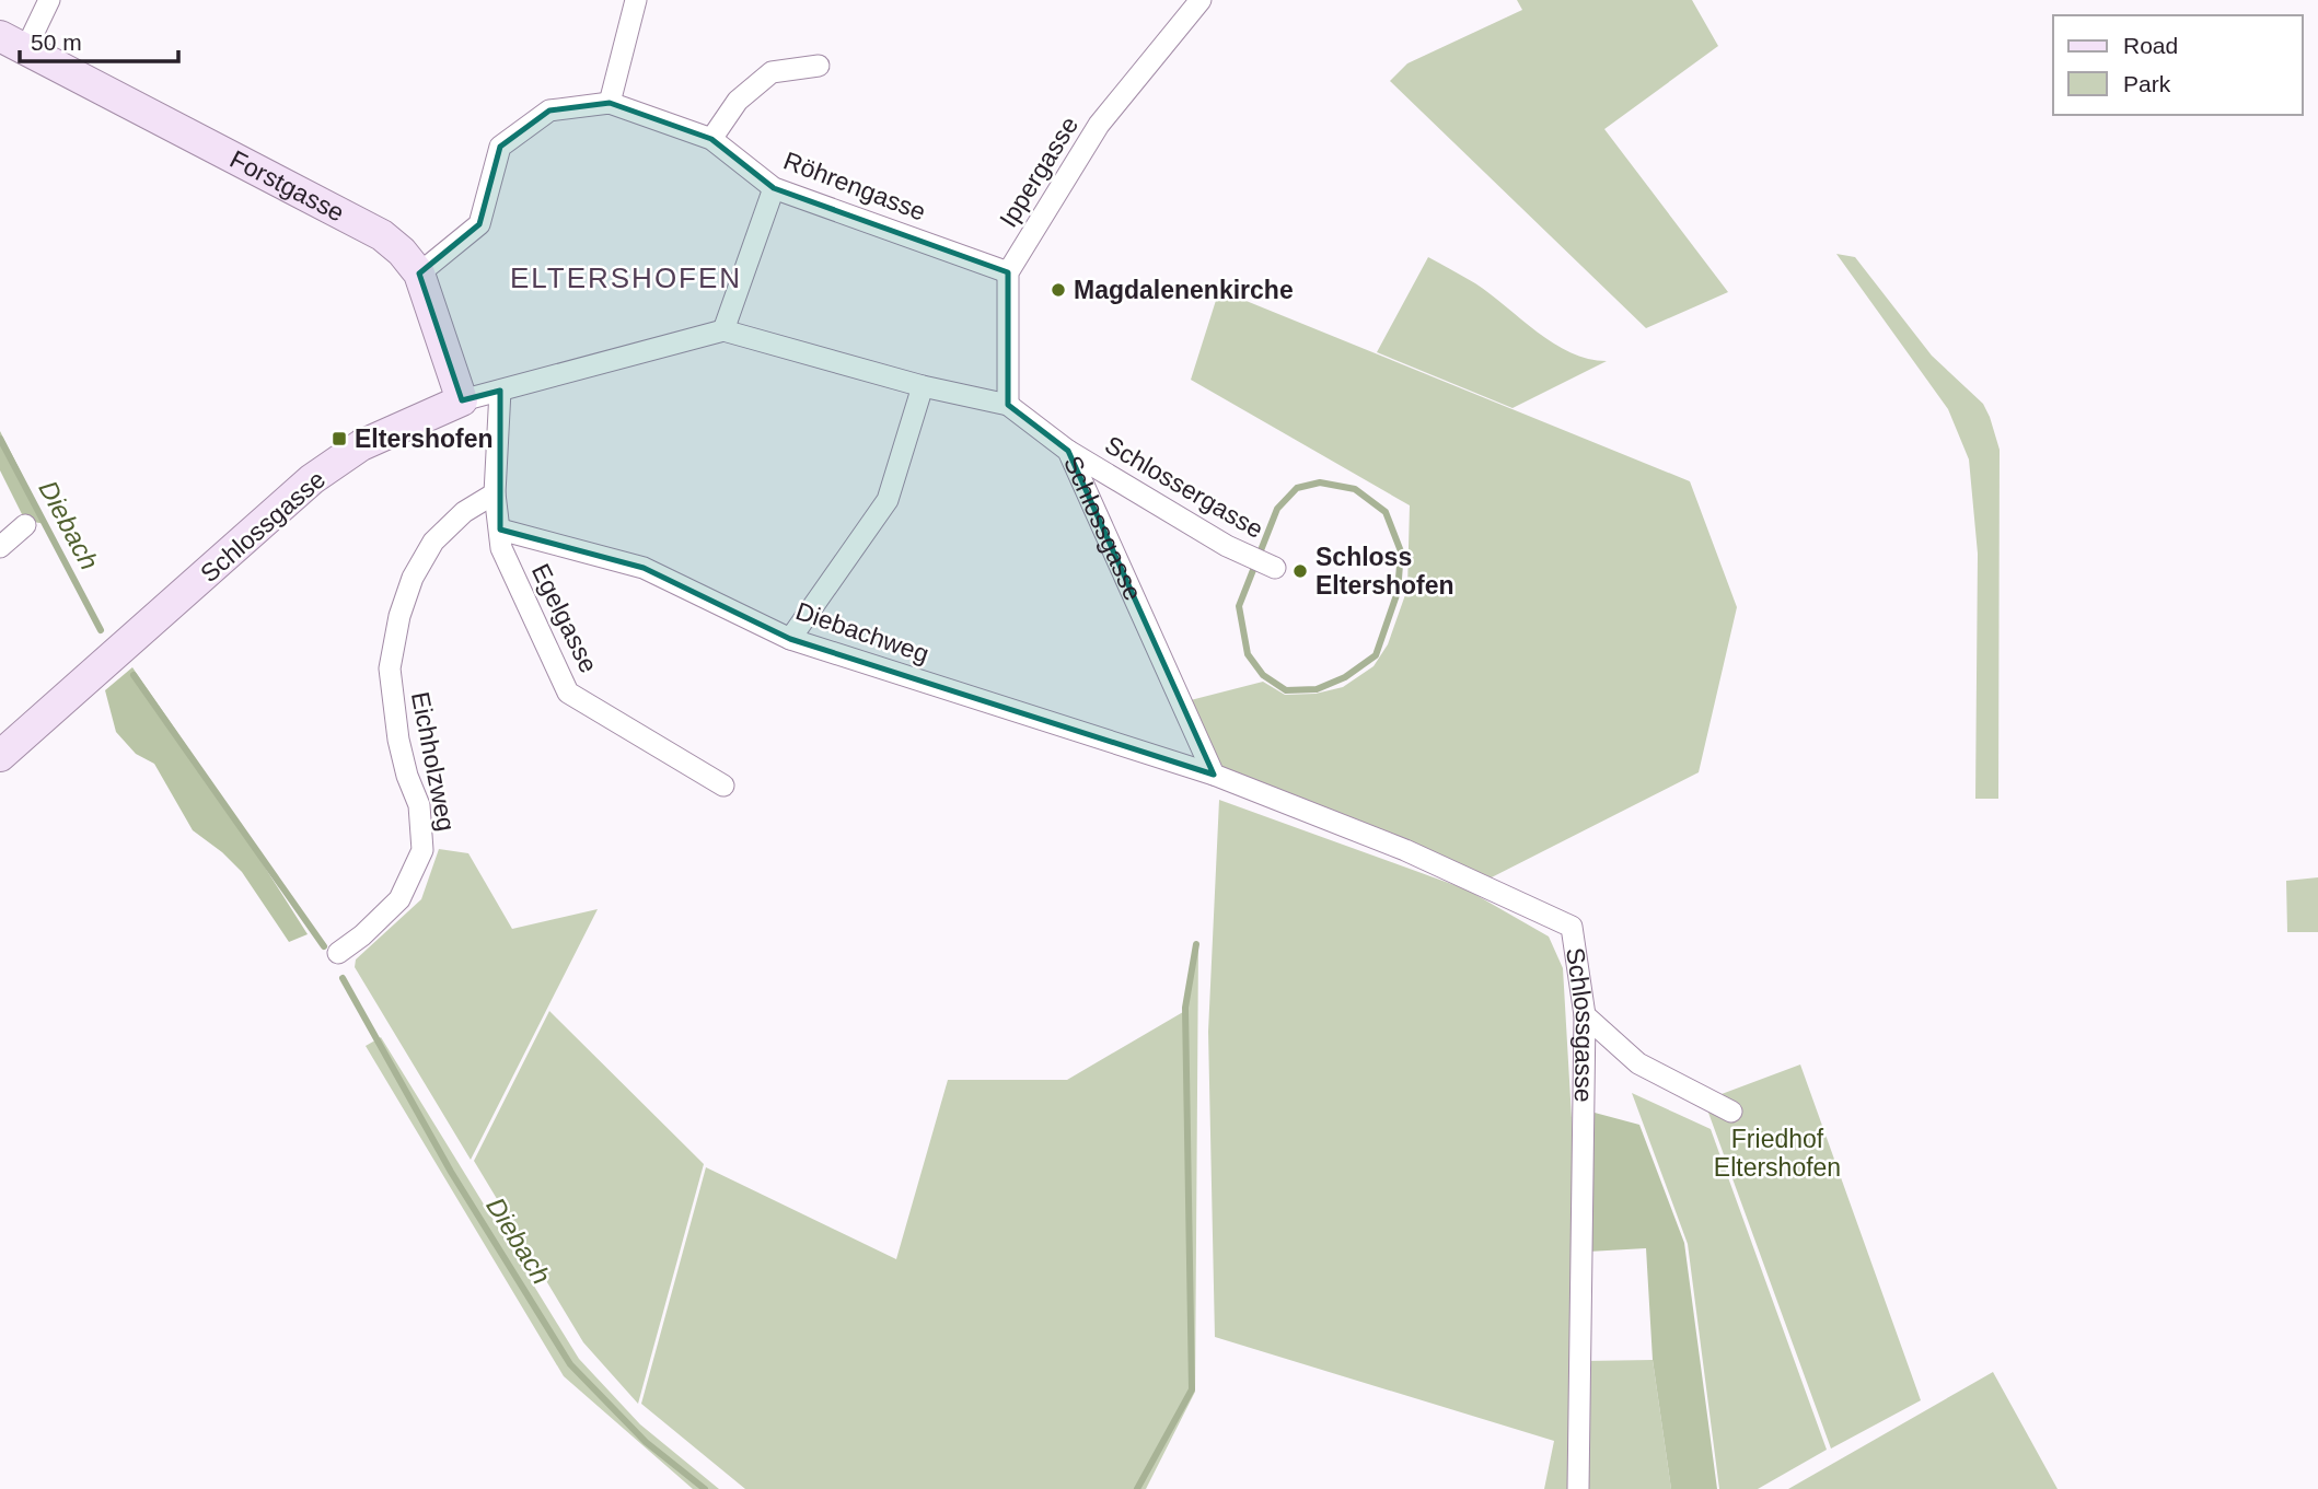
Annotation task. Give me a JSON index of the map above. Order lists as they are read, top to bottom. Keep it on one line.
{"streets":{"street":["Ippergasse","Forstgasse","Röhrengasse","Schlossergasse","Schlossgasse","Egelgasse","Diebachweg","Eichholzweg"]},"crossings":[["Ippergasse","Röhrengasse"],["Forstgasse","Röhrengasse"],["Forstgasse","Schlossgasse"],["Schlossergasse","Schlossgasse"],["Schlossgasse","Egelgasse"],["Schlossgasse","Diebachweg"],["Egelgasse","Diebachweg"],["Egelgasse","Eichholzweg"]],"districts":["ELTERSHOFEN"],"water":["Diebach"],"parks":["Friedhof Eltershofen"],"places":{"other":["Magdalenenkirche","Schloss Eltershofen"],"transit":["Eltershofen"]},"legend":["Road","Park"],"scale_bar":"50 m"}
